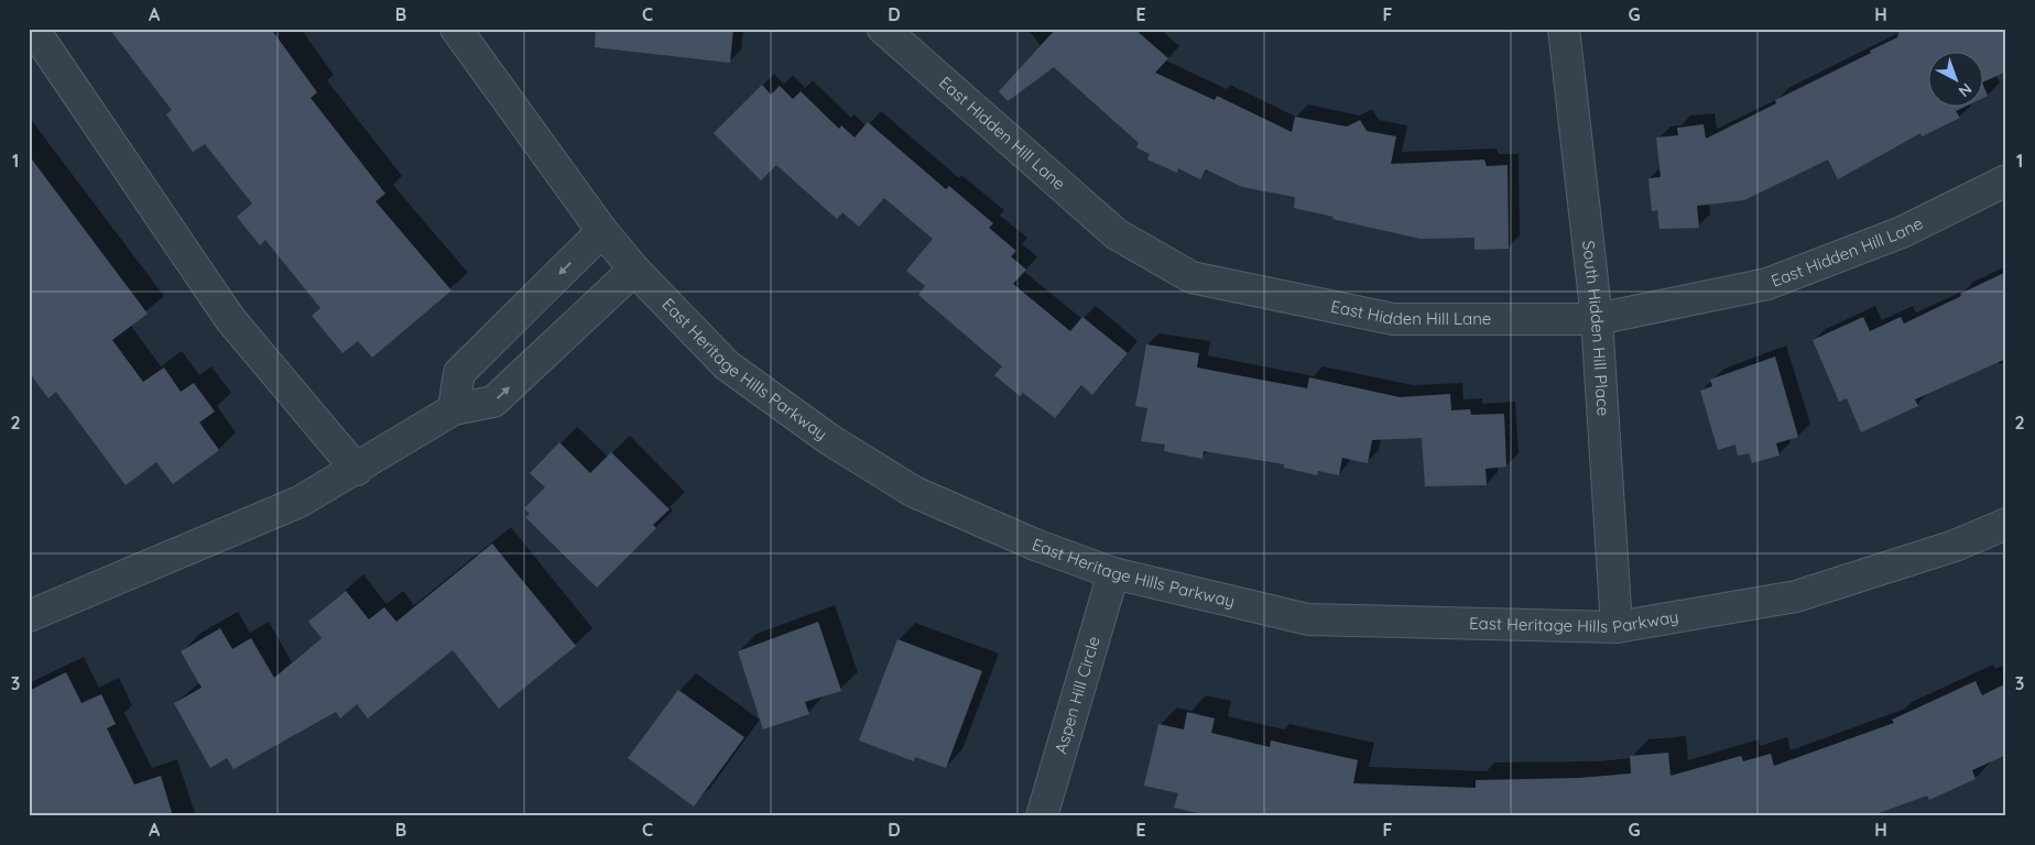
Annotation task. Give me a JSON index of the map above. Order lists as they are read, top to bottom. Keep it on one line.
{"streets":{"street":["East Hidden Hill Lane","South Hidden Hill Place","East Heritage Hills Parkway","Aspen Hill Circle"]},"crossings":[["East Hidden Hill Lane","South Hidden Hill Place"],["South Hidden Hill Place","East Heritage Hills Parkway"],["East Heritage Hills Parkway","Aspen Hill Circle"]],"north":"bottom right","grid":{"columns":["A","B","C","D","E","F","G","H"],"rows":["1","2","3"]}}
